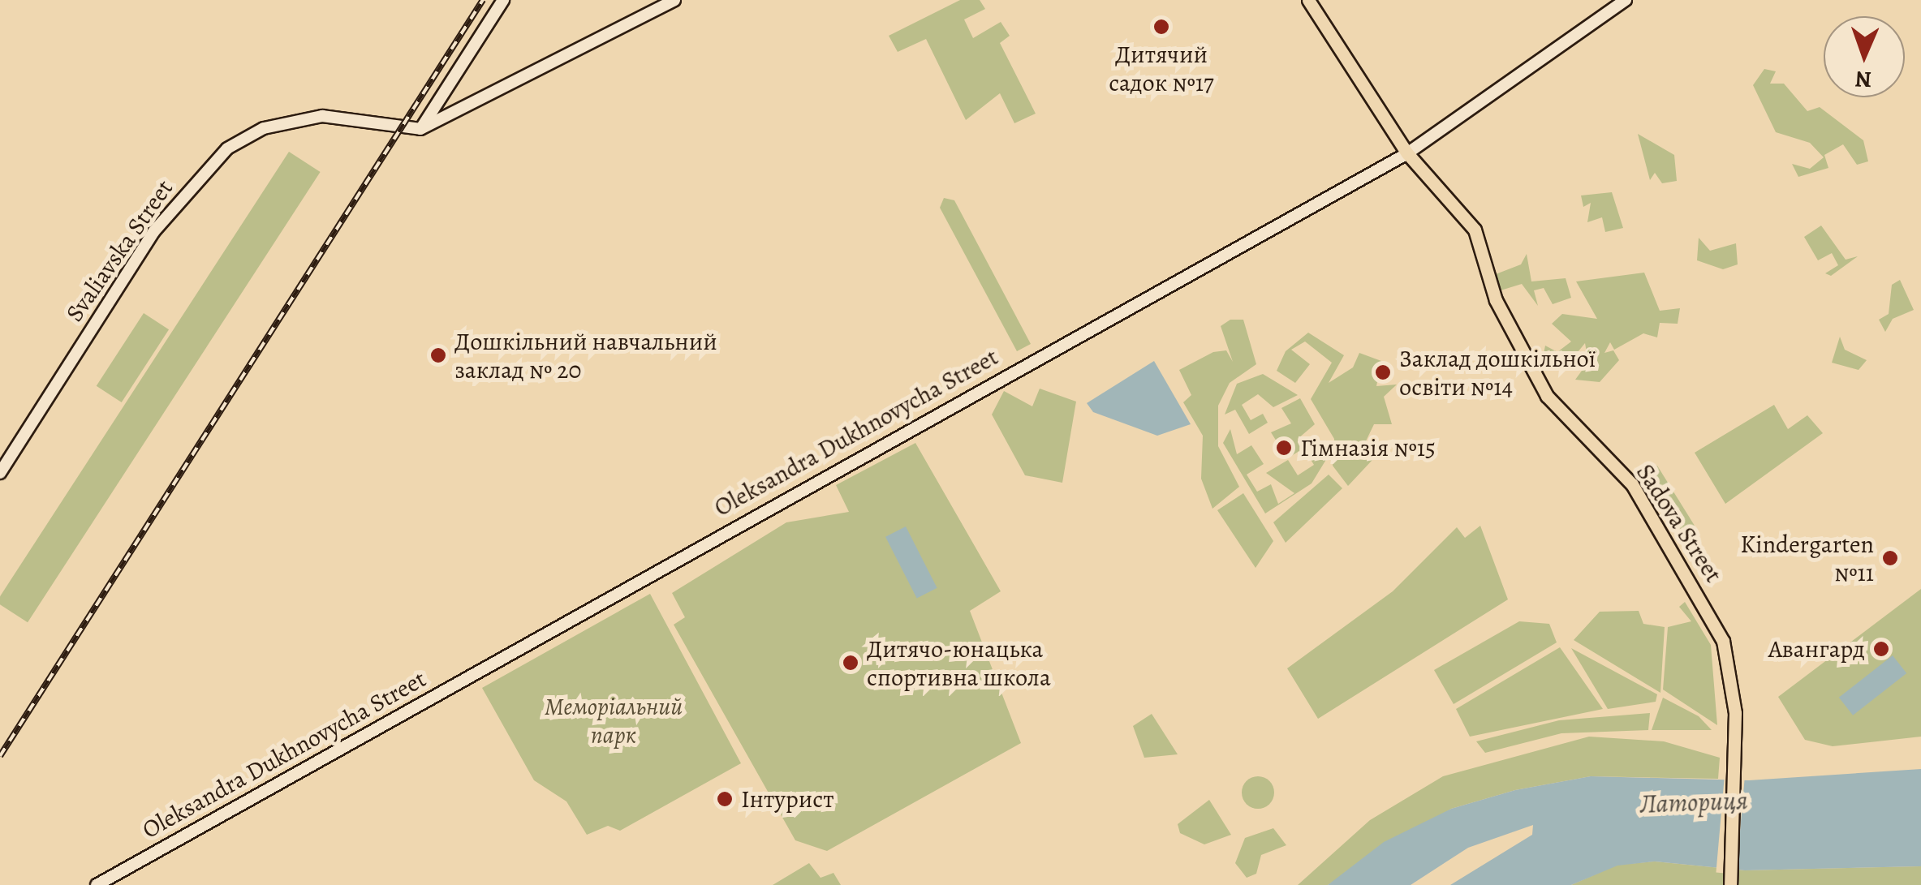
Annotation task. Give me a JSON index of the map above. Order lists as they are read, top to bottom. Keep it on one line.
{"streets":{"main road":["Svaliavska Street","Oleksandra Dukhnovycha Street","Sadova Street"]},"crossings":[["Oleksandra Dukhnovycha Street","Sadova Street"]],"water":["Латориця"],"parks":["Меморіальний парк"],"places":["Дитячий садок №17","Дошкільний навчальний заклад № 20","Заклад дошкільної освіти №14","Гімназія №15","Kindergarten №11","Авангард","Дитячо-юнацька спортивна школа","Інтурист"],"north":"bottom"}
